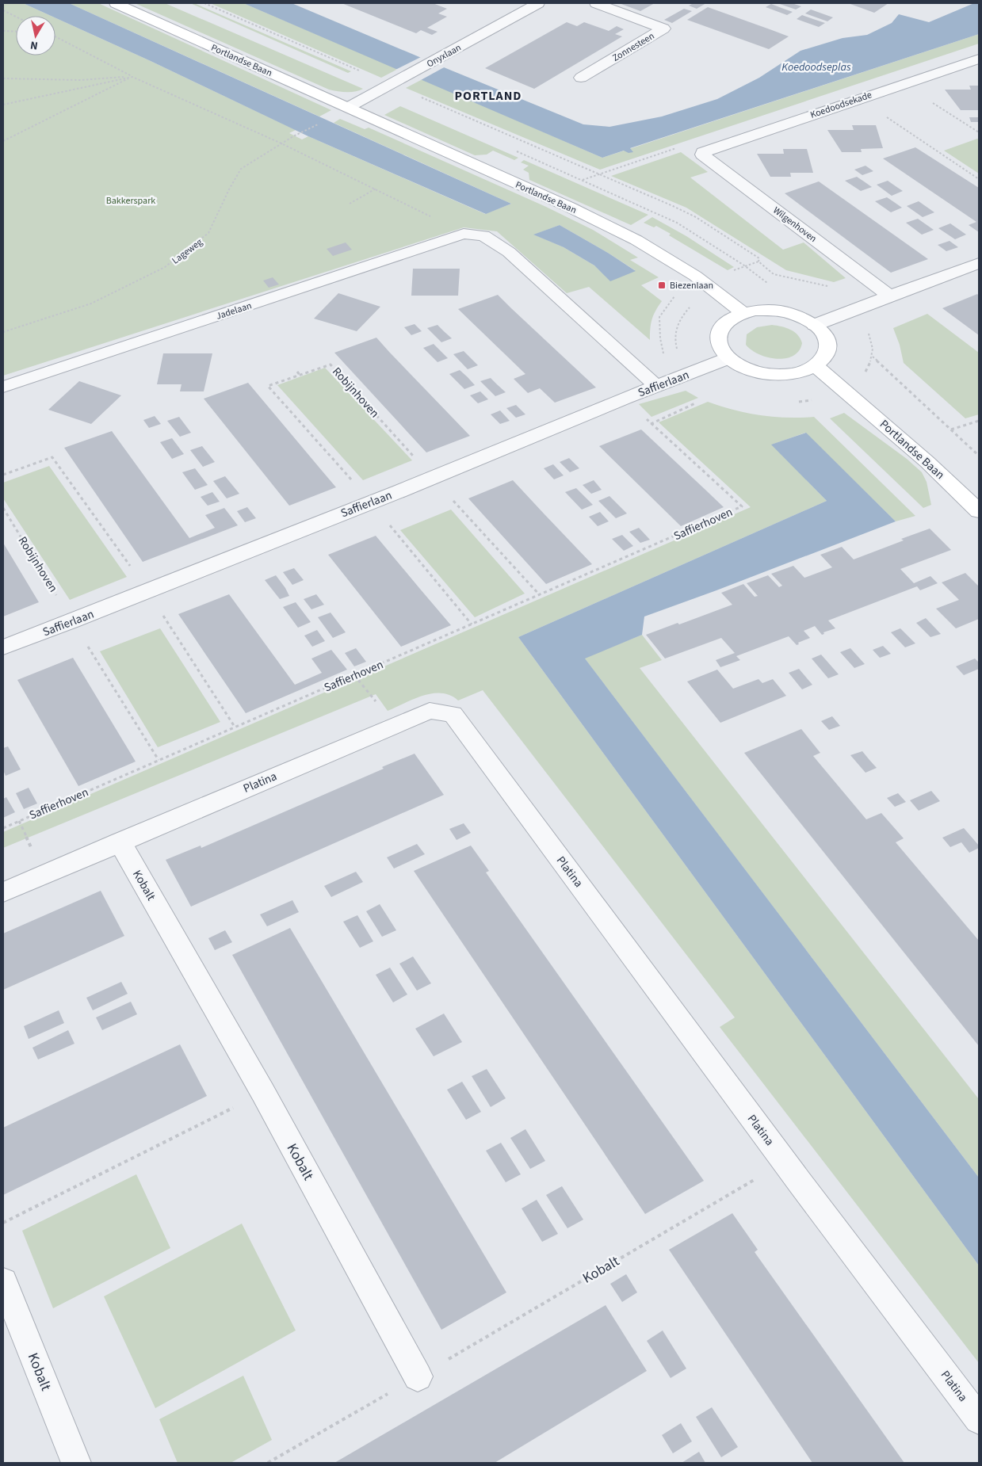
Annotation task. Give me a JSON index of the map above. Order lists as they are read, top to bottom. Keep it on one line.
{"streets":{"street":["Zonnesteen","Onyxlaan","Portlandse Baan","Koedoodsekade","Wilgenhoven","Jadelaan","Saffierlaan","Platina","Kobalt"],"path":["Lageweg","Robijnhoven","Saffierhoven"]},"crossings":[["Onyxlaan","Portlandse Baan"],["Portlandse Baan","Saffierlaan"],["Koedoodsekade","Wilgenhoven"],["Saffierlaan","Robijnhoven"],["Saffierlaan","Saffierhoven"],["Platina","Kobalt"]],"districts":["PORTLAND"],"water":["Koedoodseplas"],"parks":["Bakkerspark"],"places":{"transit":["Biezenlaan"]},"north":"bottom"}
